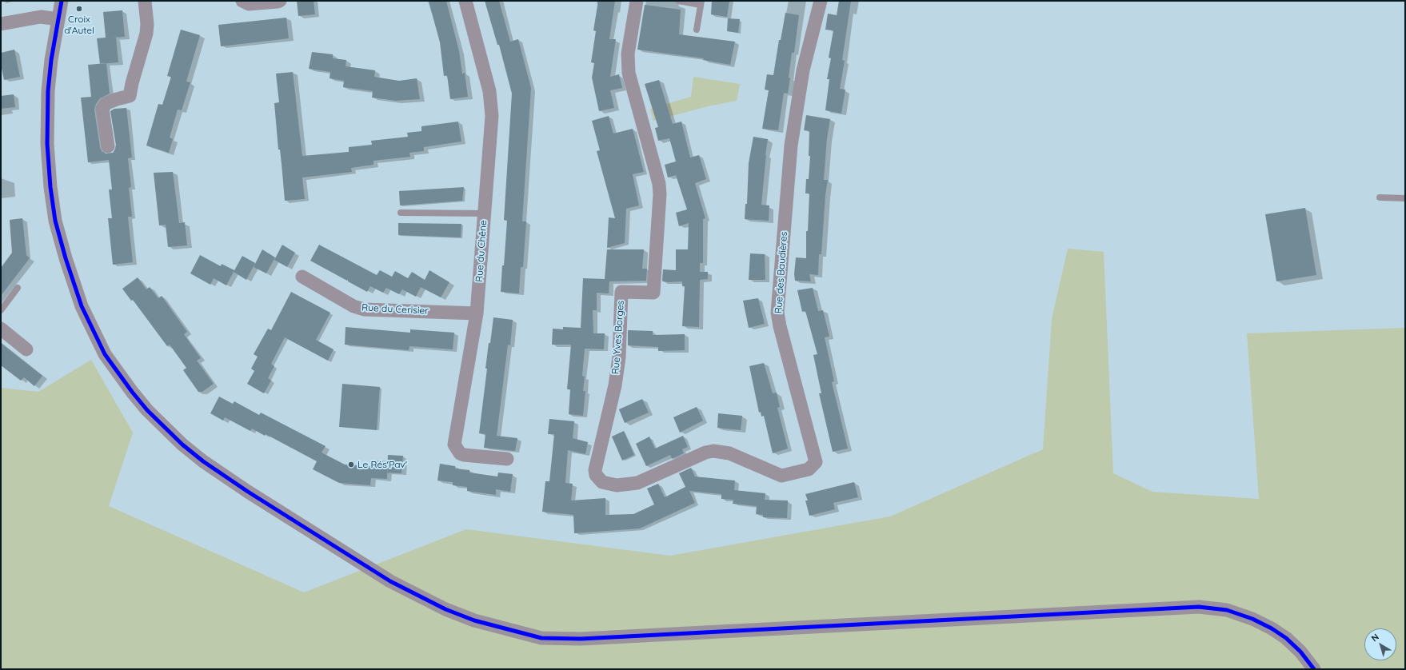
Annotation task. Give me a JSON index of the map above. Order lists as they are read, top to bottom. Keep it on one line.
{"streets":{"street":["Rue du Chêne","Rue des Baudières","Rue du Cerisier","Rue Yves Borges"]},"crossings":[["Rue du Chêne","Rue du Cerisier"],["Rue des Baudières","Rue Yves Borges"]],"places":["Croix d'Autel","Le Rés'Pav'"],"north":"top left"}
